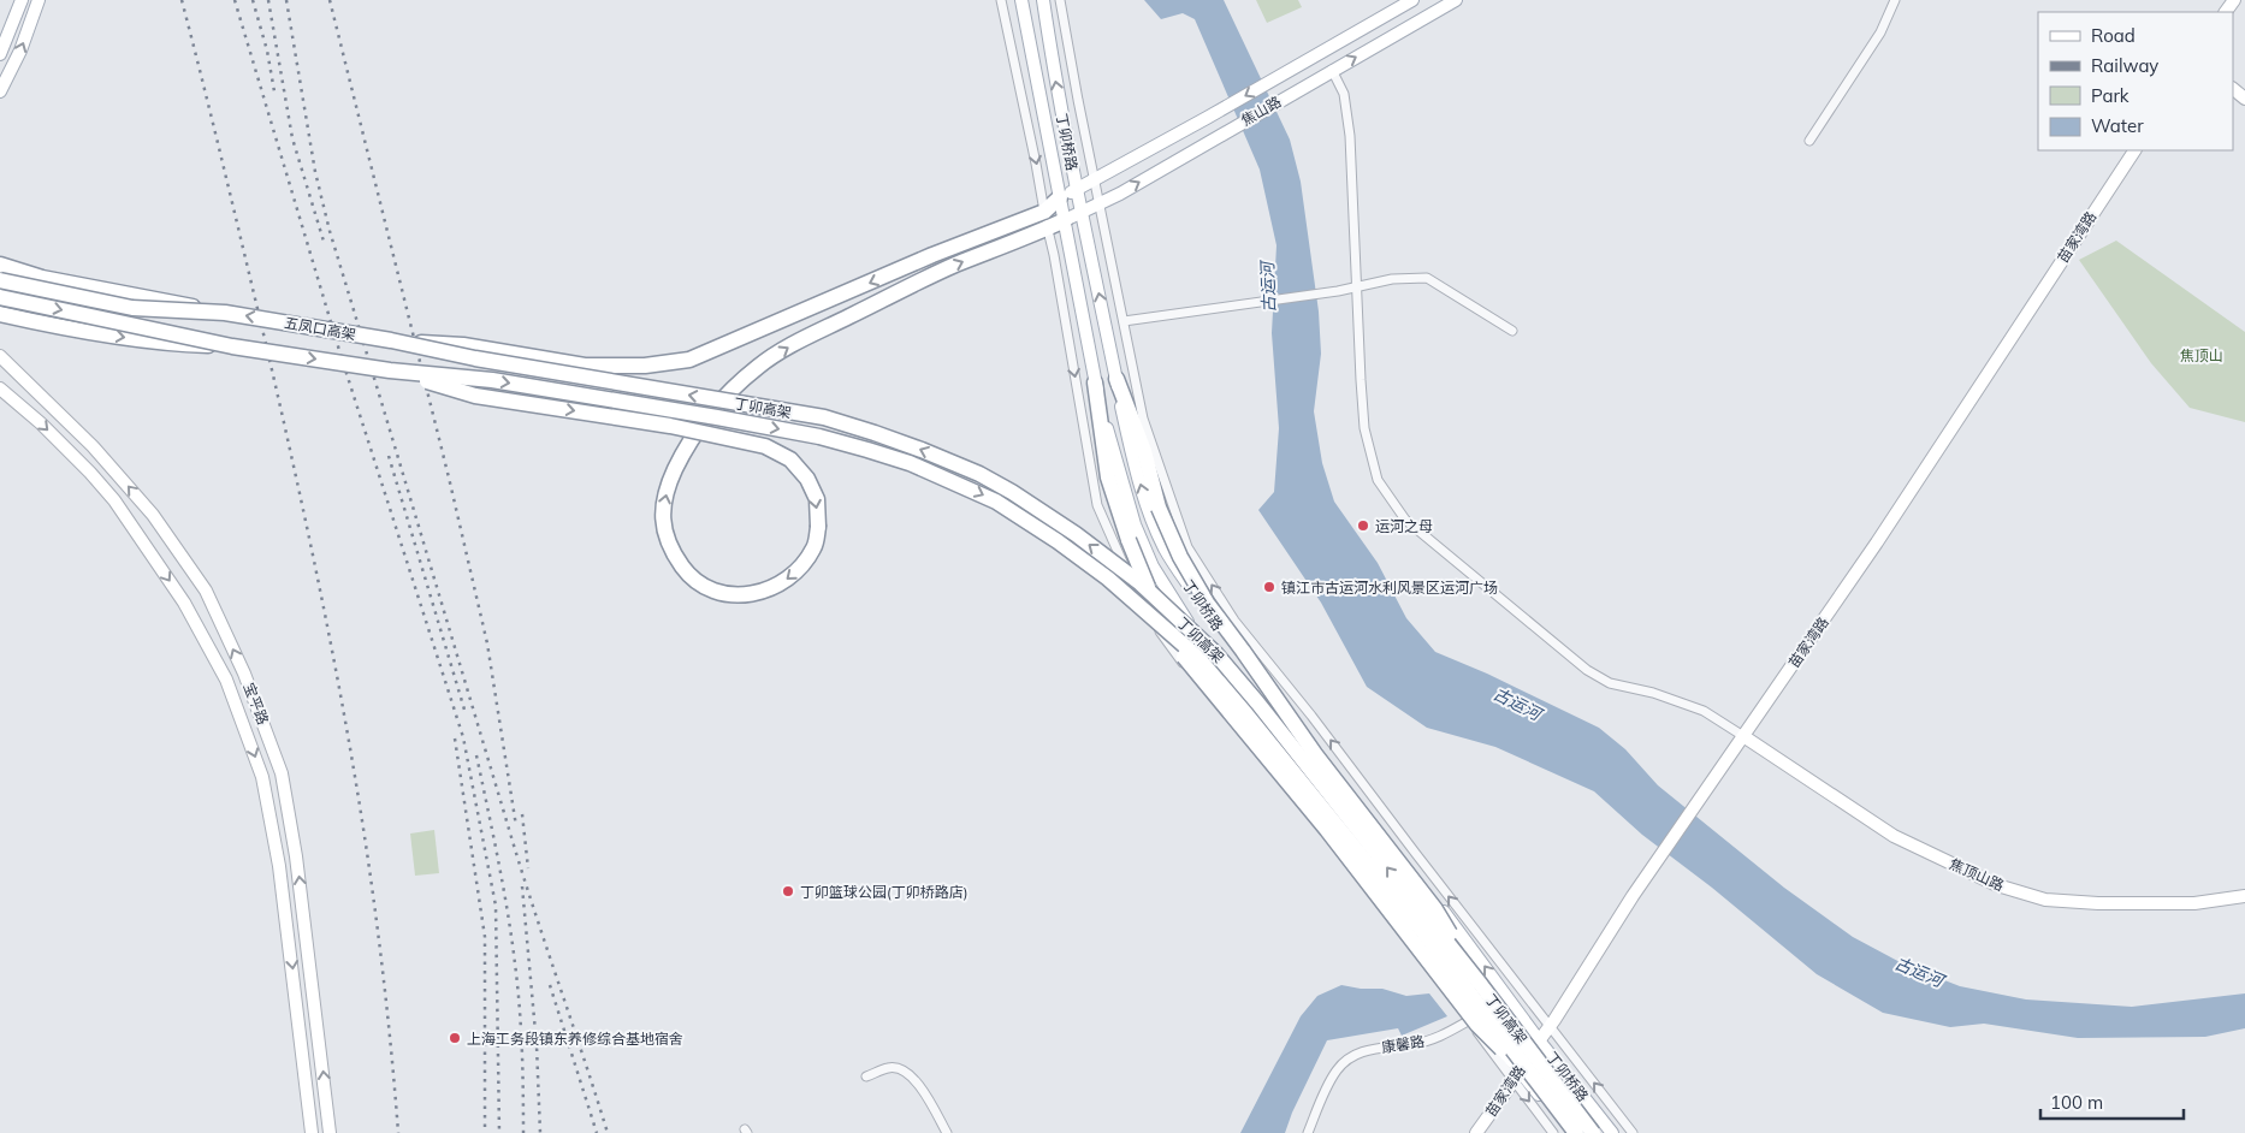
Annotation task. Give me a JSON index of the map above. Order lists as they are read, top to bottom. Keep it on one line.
{"streets":{"highway":["五凤口高架","丁卯高架"],"main road":["焦山路","丁卯桥路","苗家湾路","宝平路","焦顶山路"],"street":["康馨路"]},"crossings":[["焦山路","丁卯桥路"],["丁卯桥路","苗家湾路"],["苗家湾路","焦顶山路"],["五凤口高架","丁卯高架"]],"water":["古运河"],"parks":["焦顶山"],"places":["运河之母","镇江市古运河水利风景区运河广场","丁卯篮球公园(丁卯桥路店)","上海工务段镇东养修综合基地宿舍"],"legend":["Road","Railway","Park","Water"],"scale_bar":"100 m"}
